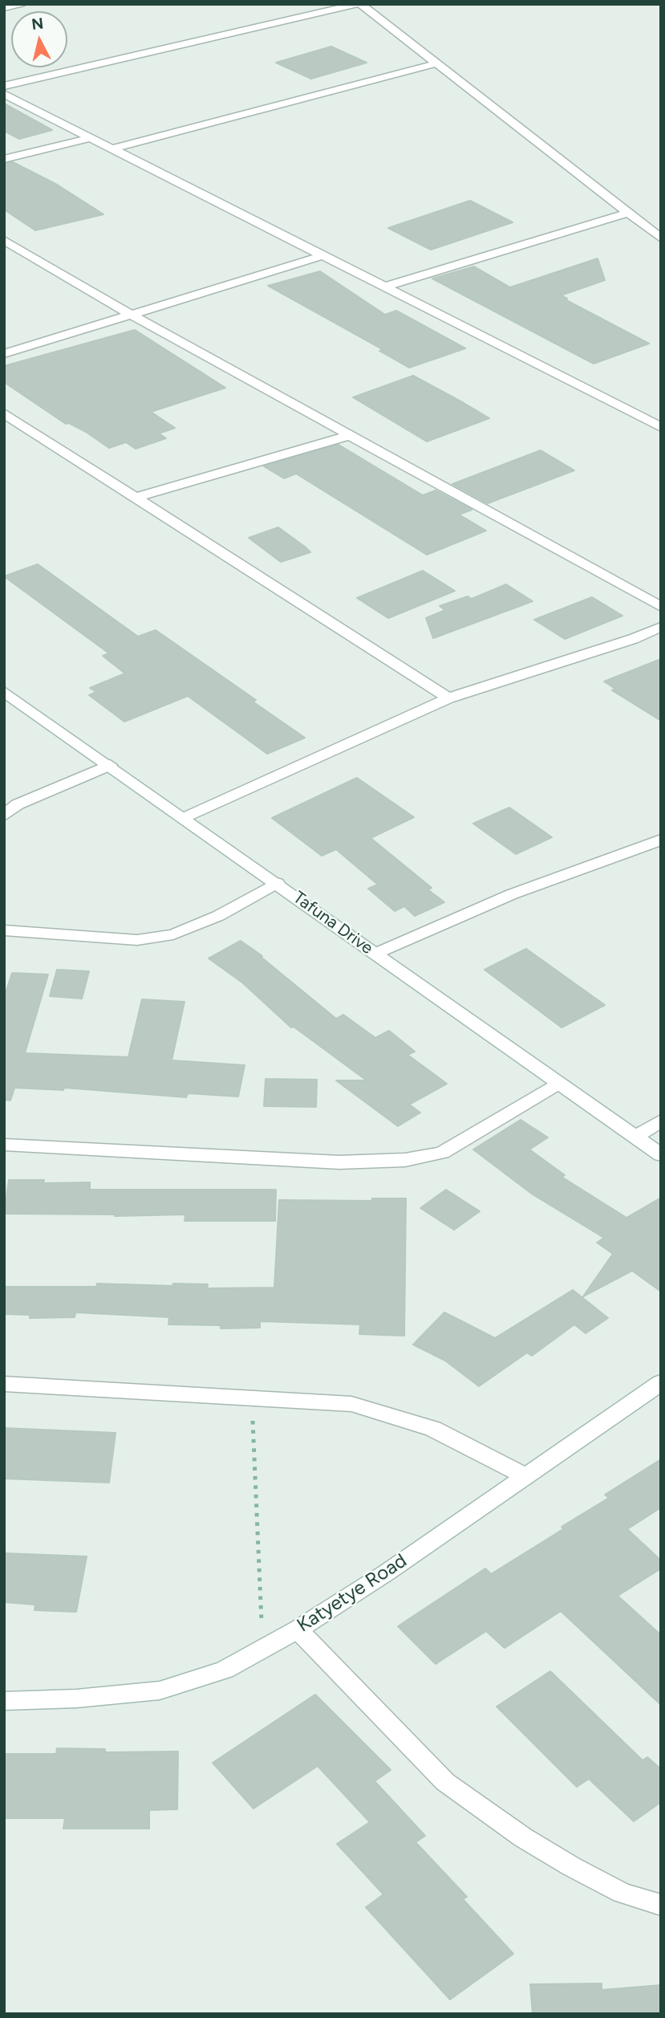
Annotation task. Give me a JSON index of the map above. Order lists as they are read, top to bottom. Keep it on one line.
{"streets":{"street":["Tafuna Drive","Katyetye Road"]},"north":"top"}
